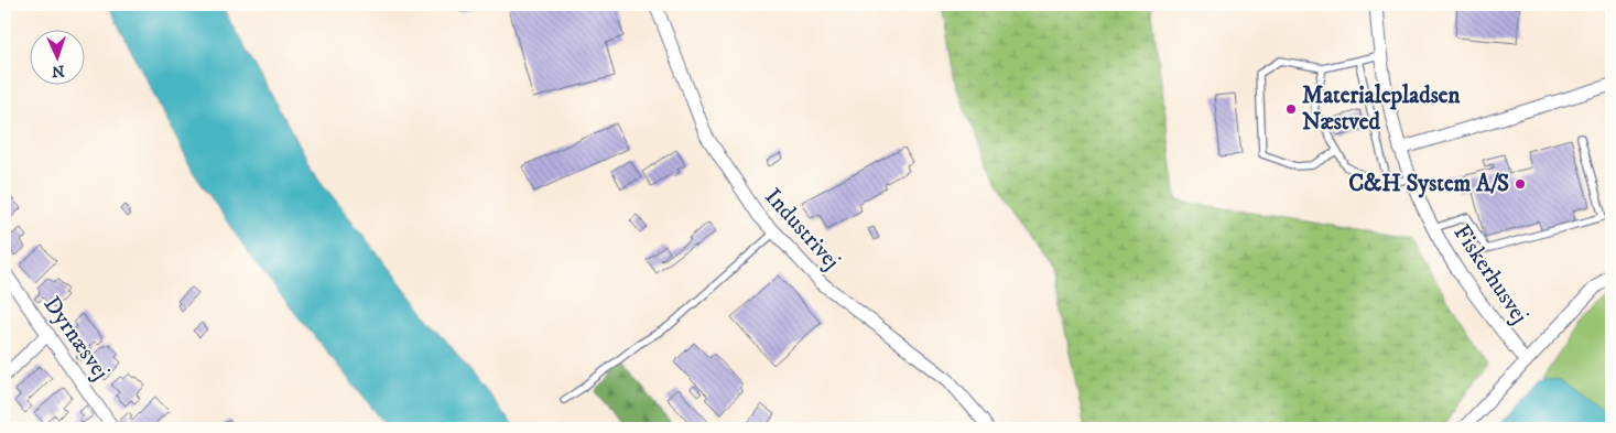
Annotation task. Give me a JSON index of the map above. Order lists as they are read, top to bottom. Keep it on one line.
{"streets":{"street":["Industrivej","Fiskerhusvej","Dyrnæsvej"]},"places":["Materialepladsen Næstved","C&H System A/S"],"north":"bottom"}
